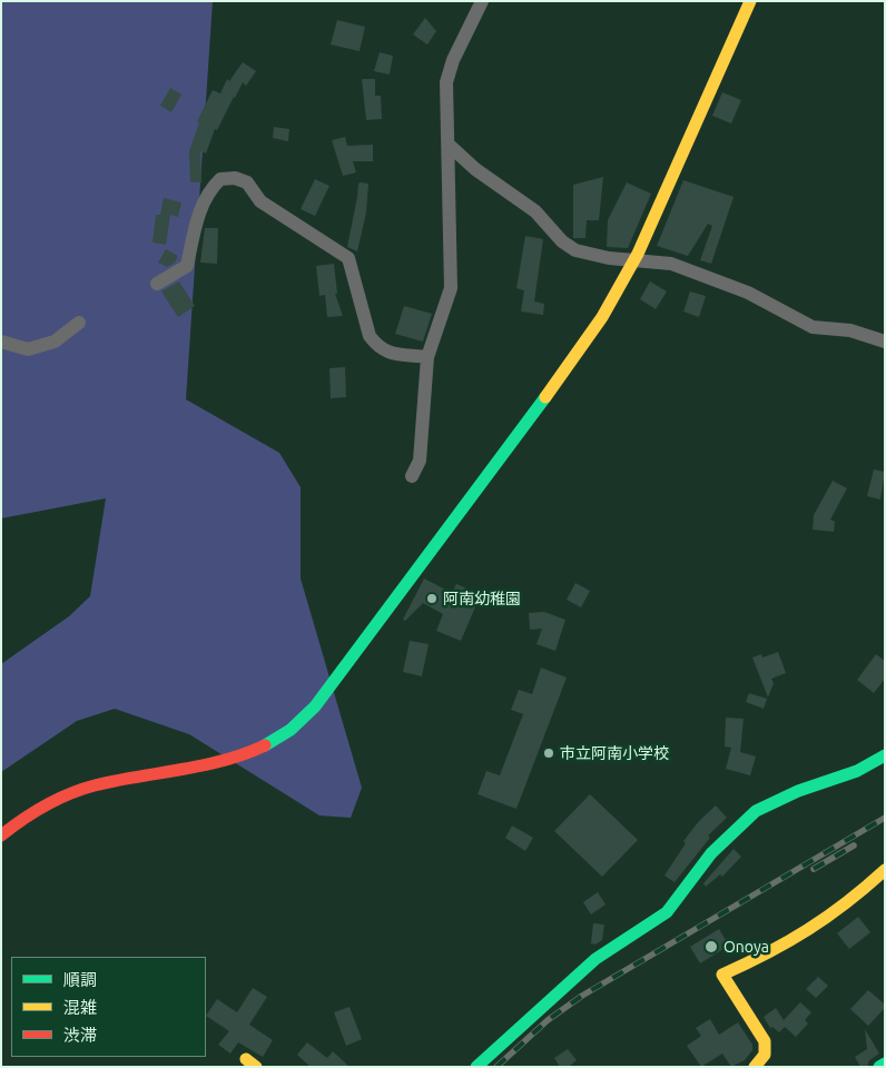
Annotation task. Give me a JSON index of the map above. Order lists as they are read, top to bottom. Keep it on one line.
{"places":["阿南幼稚園","市立阿南小学校","Onoya"],"legend":["順調","混雑","渋滞"]}
